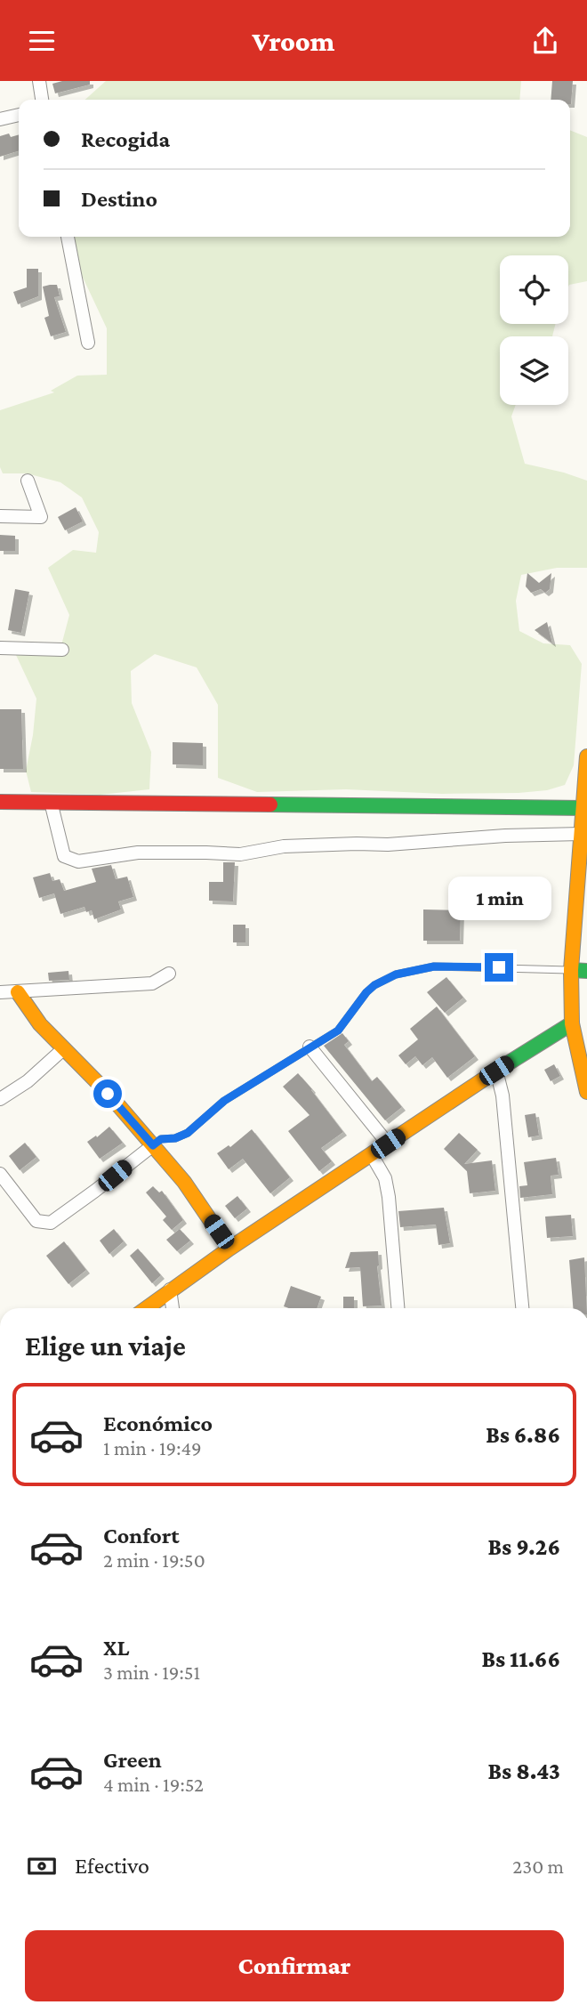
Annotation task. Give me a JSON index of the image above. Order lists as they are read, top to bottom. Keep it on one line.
{"page":{"header":"Vroom","banner":["Recogida","Destino"],"bubble":"1 min","heading":"Elige un viaje","list":[{"name":"Económico","note":"1 min · 19:49","value":"Bs 6.86"},{"name":"Confort","note":"2 min · 19:50","value":"Bs 9.26"},{"name":"XL","note":"3 min · 19:51","value":"Bs 11.66"},{"name":"Green","note":"4 min · 19:52","value":"Bs 8.43"}],"pay":["Efectivo","230 m"],"buttons":"Confirmar"}}
